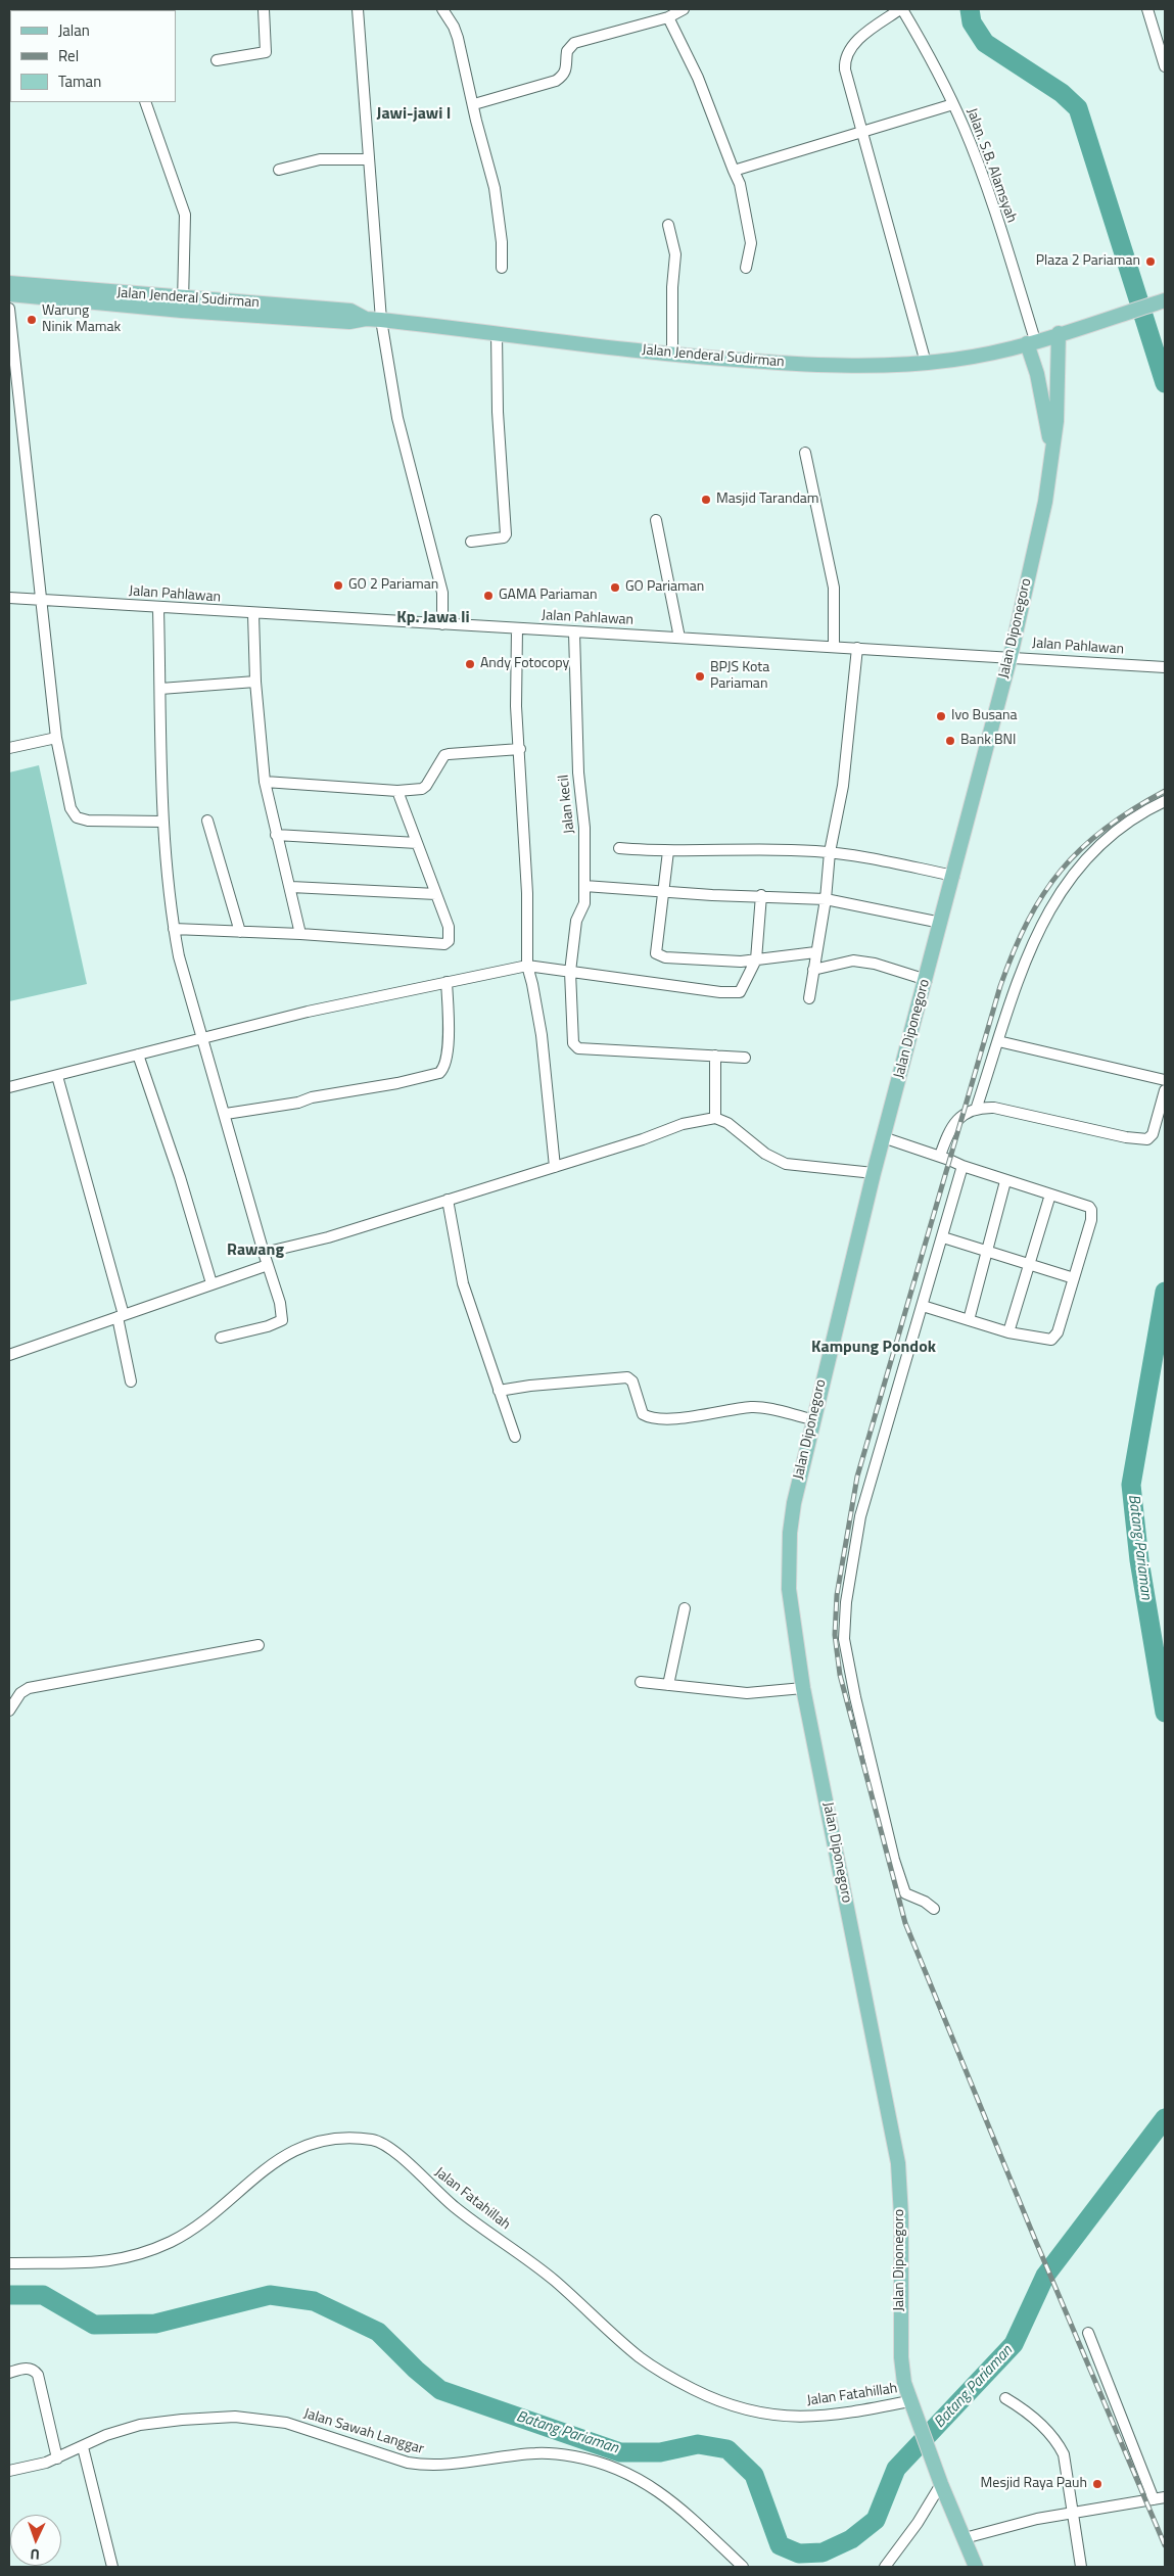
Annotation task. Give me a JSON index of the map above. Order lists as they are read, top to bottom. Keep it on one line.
{"streets":{"main road":["Jalan Jenderal Sudirman","Jalan Diponegoro"],"street":["Jalan. S.B. Alamsyah","Jalan Pahlawan","Jalan kecil","Jalan Fatahillah","Jalan Sawah Langgar"]},"crossings":[["Jalan. S.B. Alamsyah","Jalan Jenderal Sudirman"],["Jalan. S.B. Alamsyah","Jalan Diponegoro"],["Jalan Jenderal Sudirman","Jalan Diponegoro"],["Jalan Pahlawan","Jalan Diponegoro"],["Jalan Pahlawan","Jalan kecil"],["Jalan Diponegoro","Jalan Fatahillah"]],"districts":["Jawi-jawi I","Kp. Jawa Ii","Rawang","Kampung Pondok"],"water":["Batang Pariaman"],"places":["Plaza 2 Pariaman","Warung Ninik Mamak","Masjid Tarandam","GO 2 Pariaman","GO Pariaman","GAMA Pariaman","Andy Fotocopy","BPJS Kota Pariaman","Ivo Busana","Bank BNI","Mesjid Raya Pauh"],"legend":["Jalan","Rel","Taman"],"north":"bottom"}
